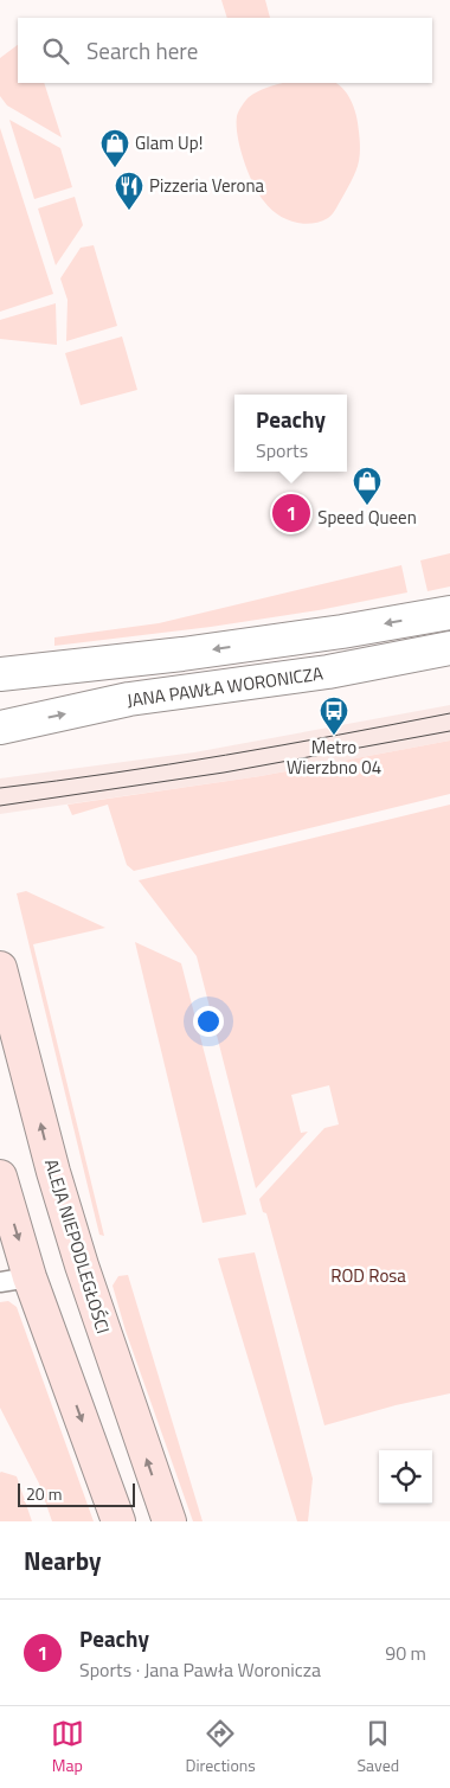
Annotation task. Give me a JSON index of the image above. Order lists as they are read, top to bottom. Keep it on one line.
{"streets":{"main road":["ALEJA NIEPODLEGŁOŚCI"],"street":["JANA PAWŁA WORONICZA"]},"parks":["ROD Rosa"],"places":{"shop":["Glam Up!","Speed Queen"],"restaurant":["Pizzeria Verona"],"bus stop":["Metro Wierzbno 04"]},"scale_bar":"20 m","page":{"search":"Search here","popup":["Peachy","Sports"],"pins":"1","scale":"20 m","heading":"Nearby","list":[{"mark":"1","name":"Peachy","note":"Sports · Jana Pawła Woronicza","value":"90 m"}],"nav":["Map","Directions","Saved"]}}
